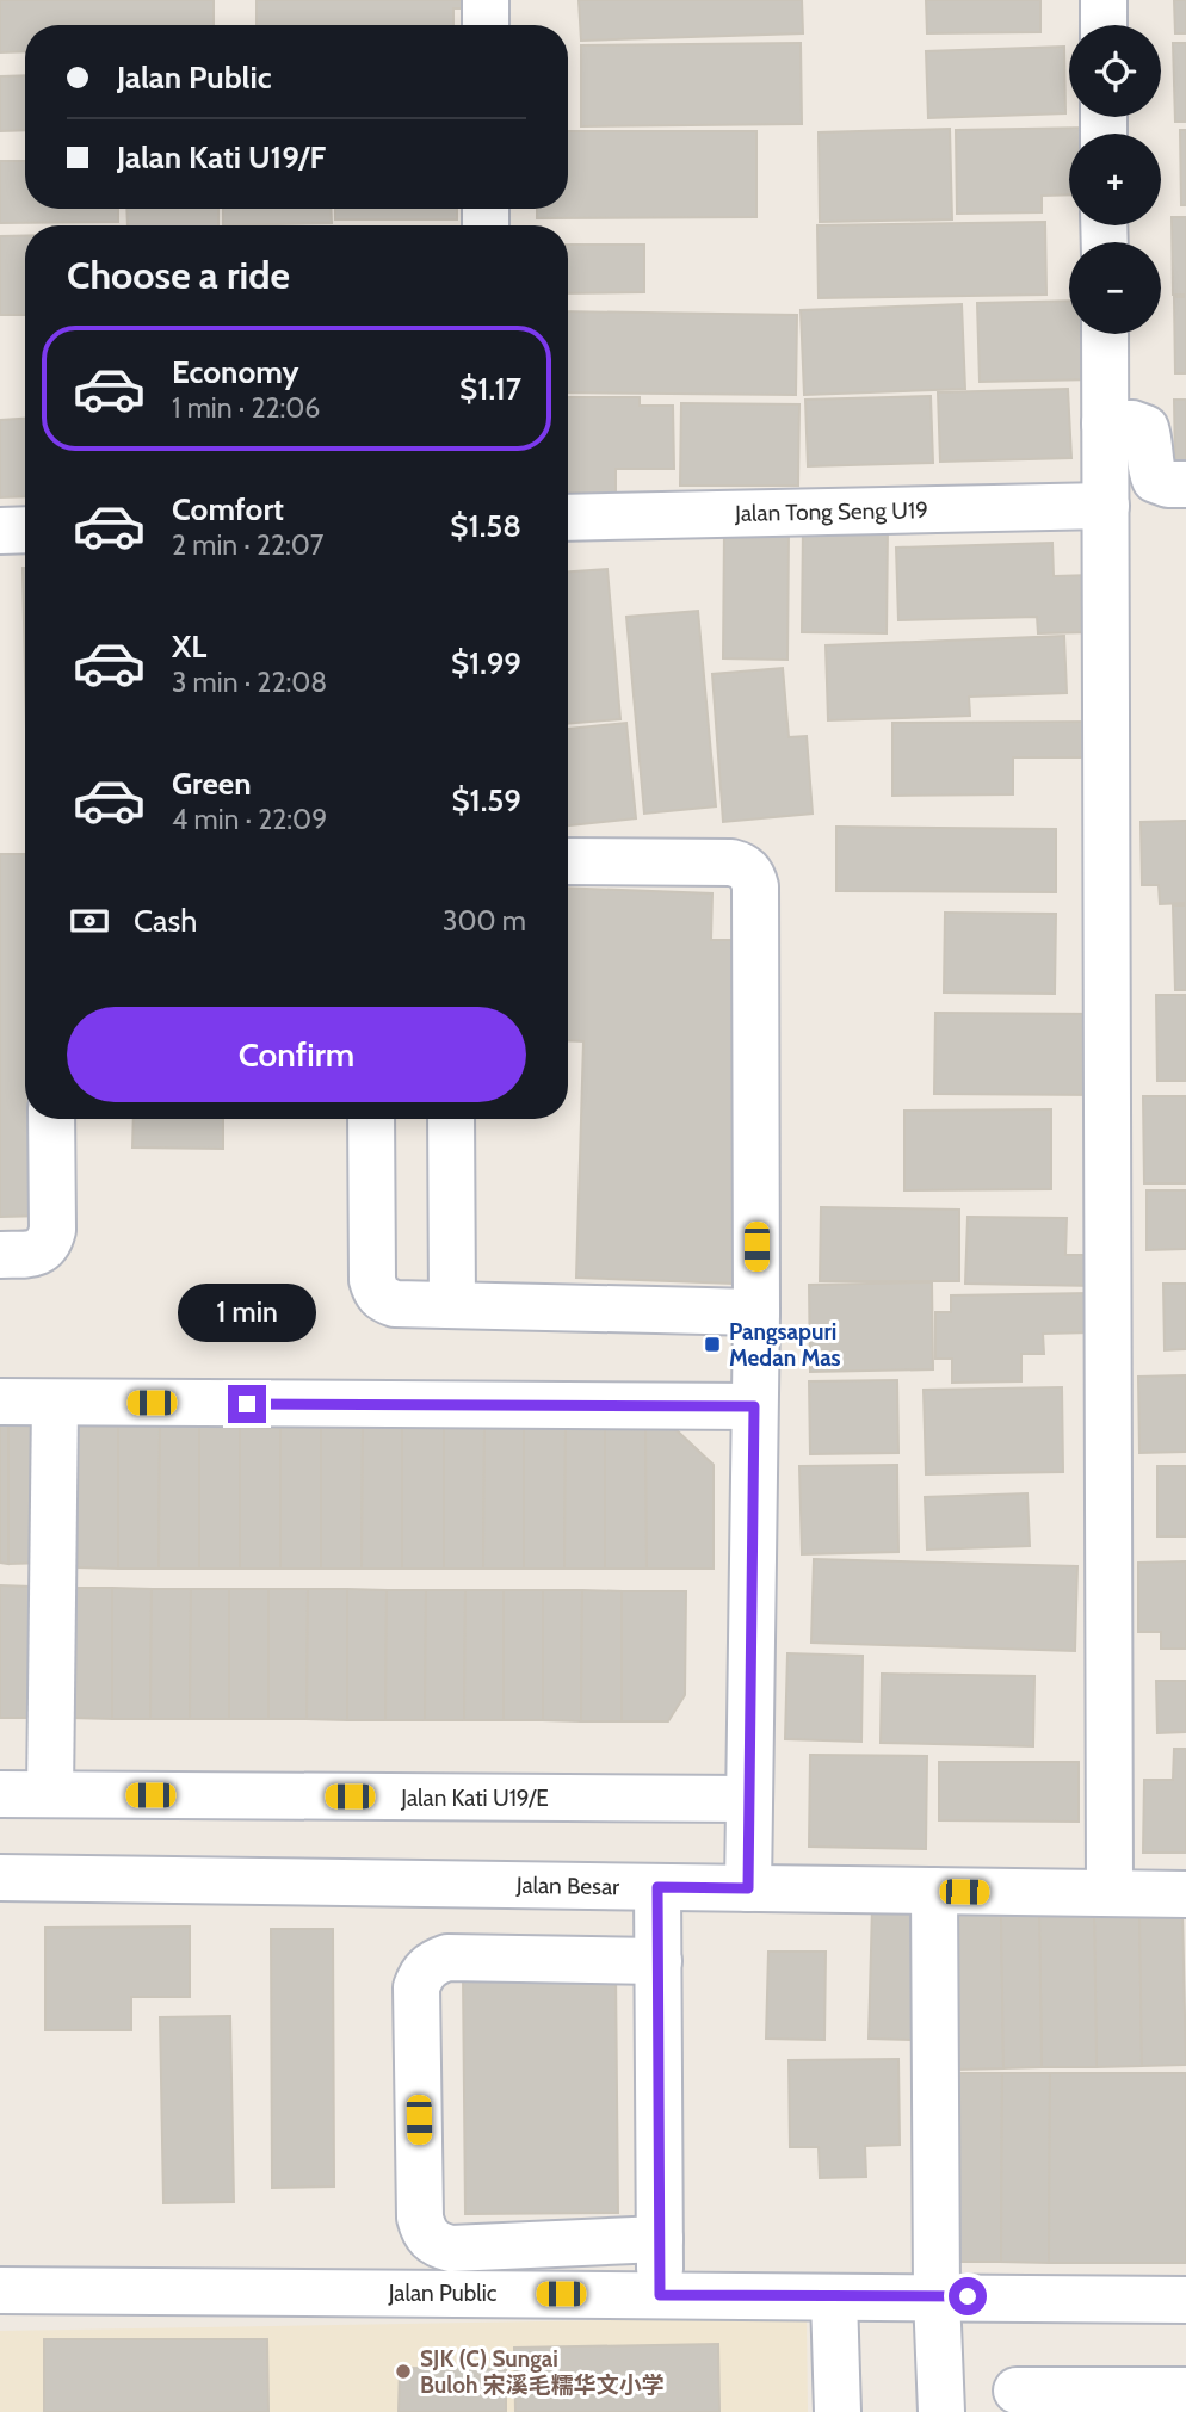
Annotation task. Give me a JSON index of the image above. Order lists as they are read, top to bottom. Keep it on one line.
{"streets":{"street":["Jalan Tong Seng U19","Jalan Kati U19/E","Jalan Besar","Jalan Public"]},"places":{"transit":["Pangsapuri Medan Mas"],"other":["SJK (C) Sungai Buloh 宋溪毛糯华文小学"]},"page":{"map_buttons":["+","−"],"banner":["Jalan Public","Jalan Kati U19/F"],"heading":"Choose a ride","list":[{"name":"Economy","note":"1 min · 22:06","value":"$1.17"},{"name":"Comfort","note":"2 min · 22:07","value":"$1.58"},{"name":"XL","note":"3 min · 22:08","value":"$1.99"},{"name":"Green","note":"4 min · 22:09","value":"$1.59"}],"pay":["Cash","300 m"],"buttons":"Confirm","bubble":"1 min"}}
